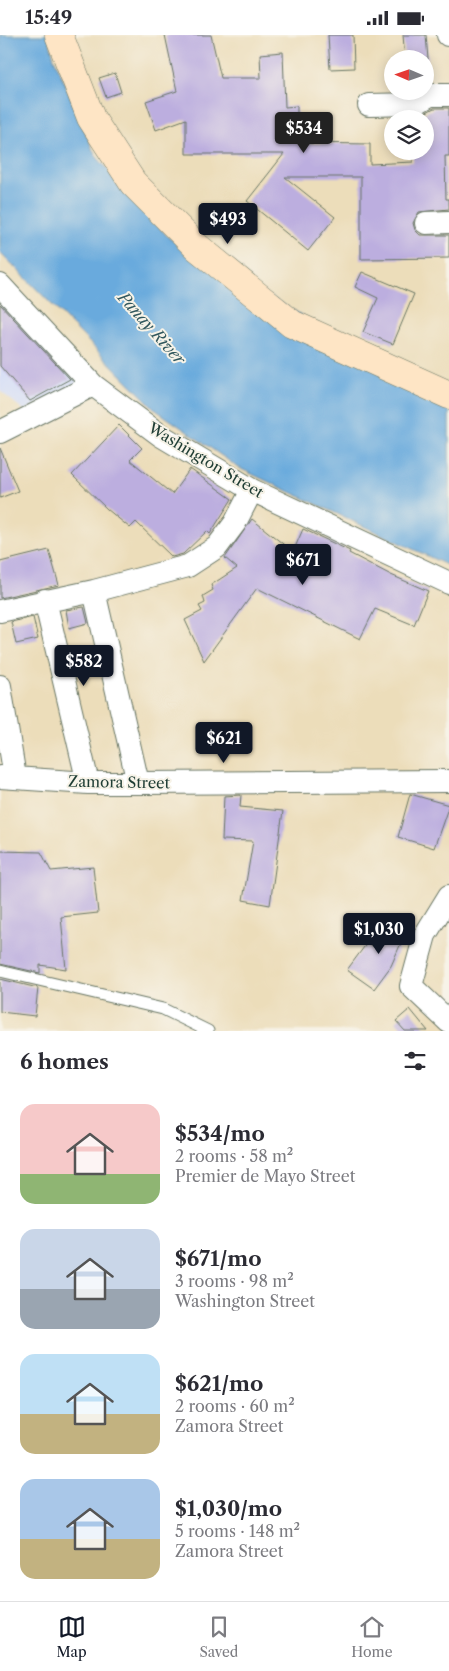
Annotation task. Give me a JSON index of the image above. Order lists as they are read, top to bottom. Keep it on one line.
{"streets":{"street":["Washington Street","Zamora Street"]},"water":["Panay River"],"north":"left","page":{"status":"15:49","price":["$534","$493","$671","$582","$621","$1,030"],"heading":"6 homes","list":[{"name":"$534/mo","note":"2 rooms · 58 m² · Premier de Mayo Street"},{"name":"$671/mo","note":"3 rooms · 98 m² · Washington Street"},{"name":"$621/mo","note":"2 rooms · 60 m² · Zamora Street"},{"name":"$1,030/mo","note":"5 rooms · 148 m² · Zamora Street"}],"tabs":["Map","Saved","Home"]}}
